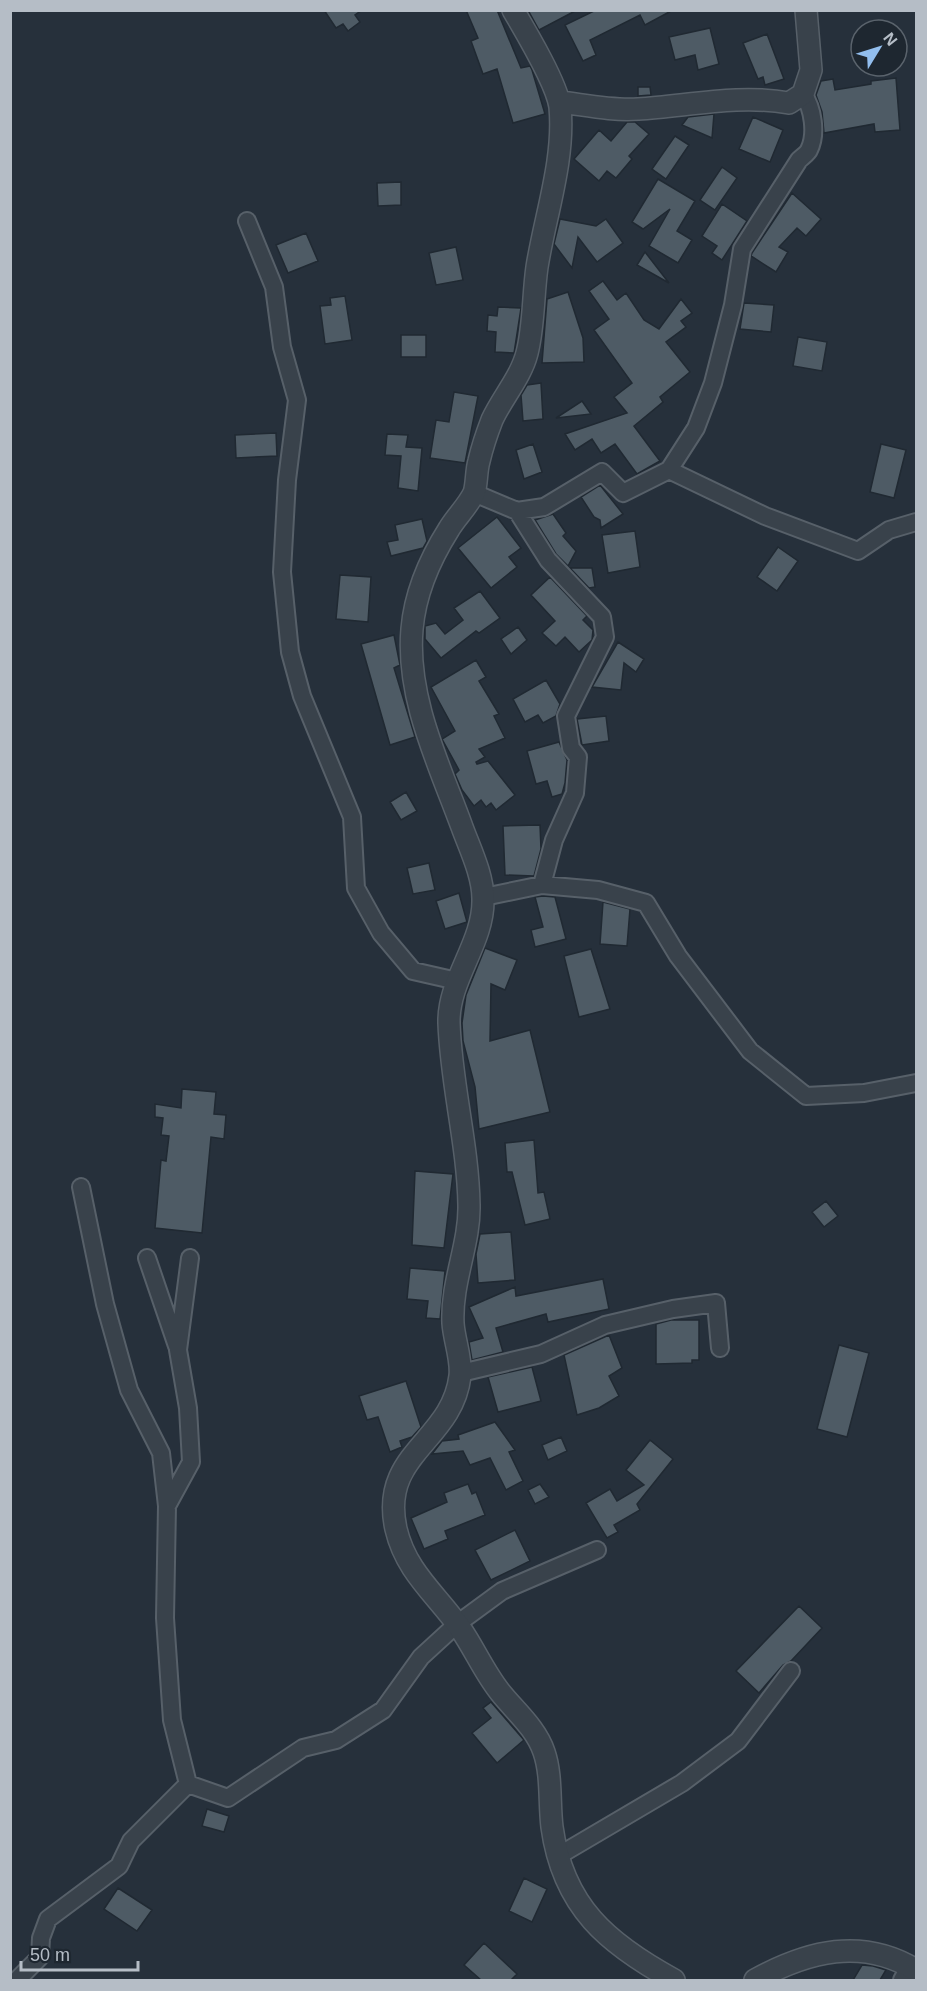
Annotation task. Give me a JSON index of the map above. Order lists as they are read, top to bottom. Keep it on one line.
{"scale_bar":"50 m","north":"top right"}
